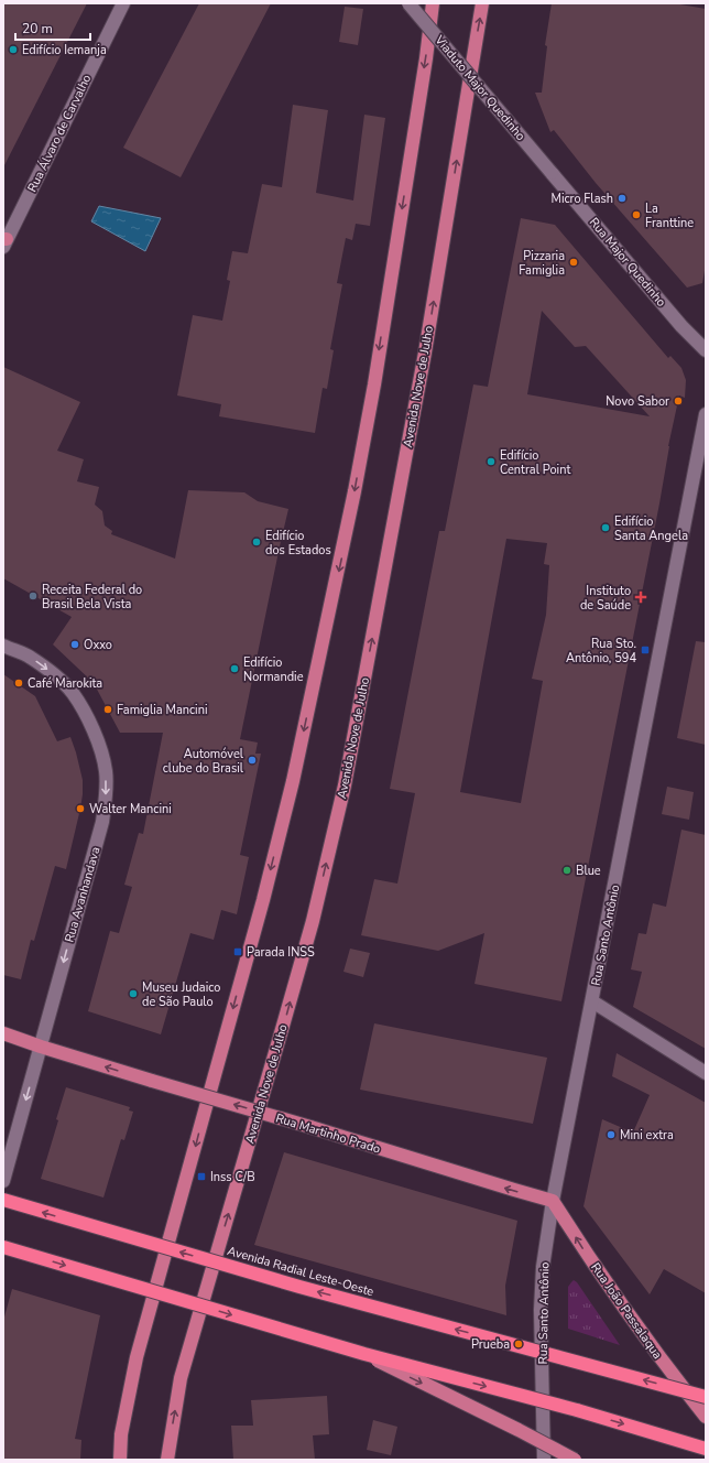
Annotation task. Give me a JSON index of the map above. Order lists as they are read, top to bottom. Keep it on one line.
{"streets":{"highway":["Avenida Radial Leste-Oeste"],"main road":["Avenida Nove de Julho","Rua Martinho Prado","Rua João Passalaqua"],"street":["Viaduto Major Quedinho","Rua Álvaro de Carvalho","Rua Major Quedinho","Rua Avanhandava","Rua Santo Antônio"]},"crossings":[["Viaduto Major Quedinho","Rua Major Quedinho"],["Rua Avanhandava","Rua Martinho Prado"],["Rua Santo Antônio","Rua Martinho Prado"],["Rua Santo Antônio","Rua João Passalaqua"],["Rua Martinho Prado","Rua João Passalaqua"]],"one_way":["Rua Avanhandava","Rua Martinho Prado","Rua João Passalaqua"],"places":{"other":["Edifício Iemanja","Micro Flash","La Franttine","Pizzaria Famiglia","Novo Sabor","Edifício Central Point","Edifício Santa Angela","Edifício dos Estados","Receita Federal do Brasil Bela Vista","Oxxo","Edifício Normandie","Café Marokita","Famiglia Mancini","Automóvel clube do Brasil","Walter Mancini","Blue","Museu Judaico de São Paulo","Mini extra","Prueba"],"health":["Instituto de Saúde"],"transit":["Rua Sto. Antônio, 594","Parada INSS","Inss C/B"]},"scale_bar":"20 m"}
